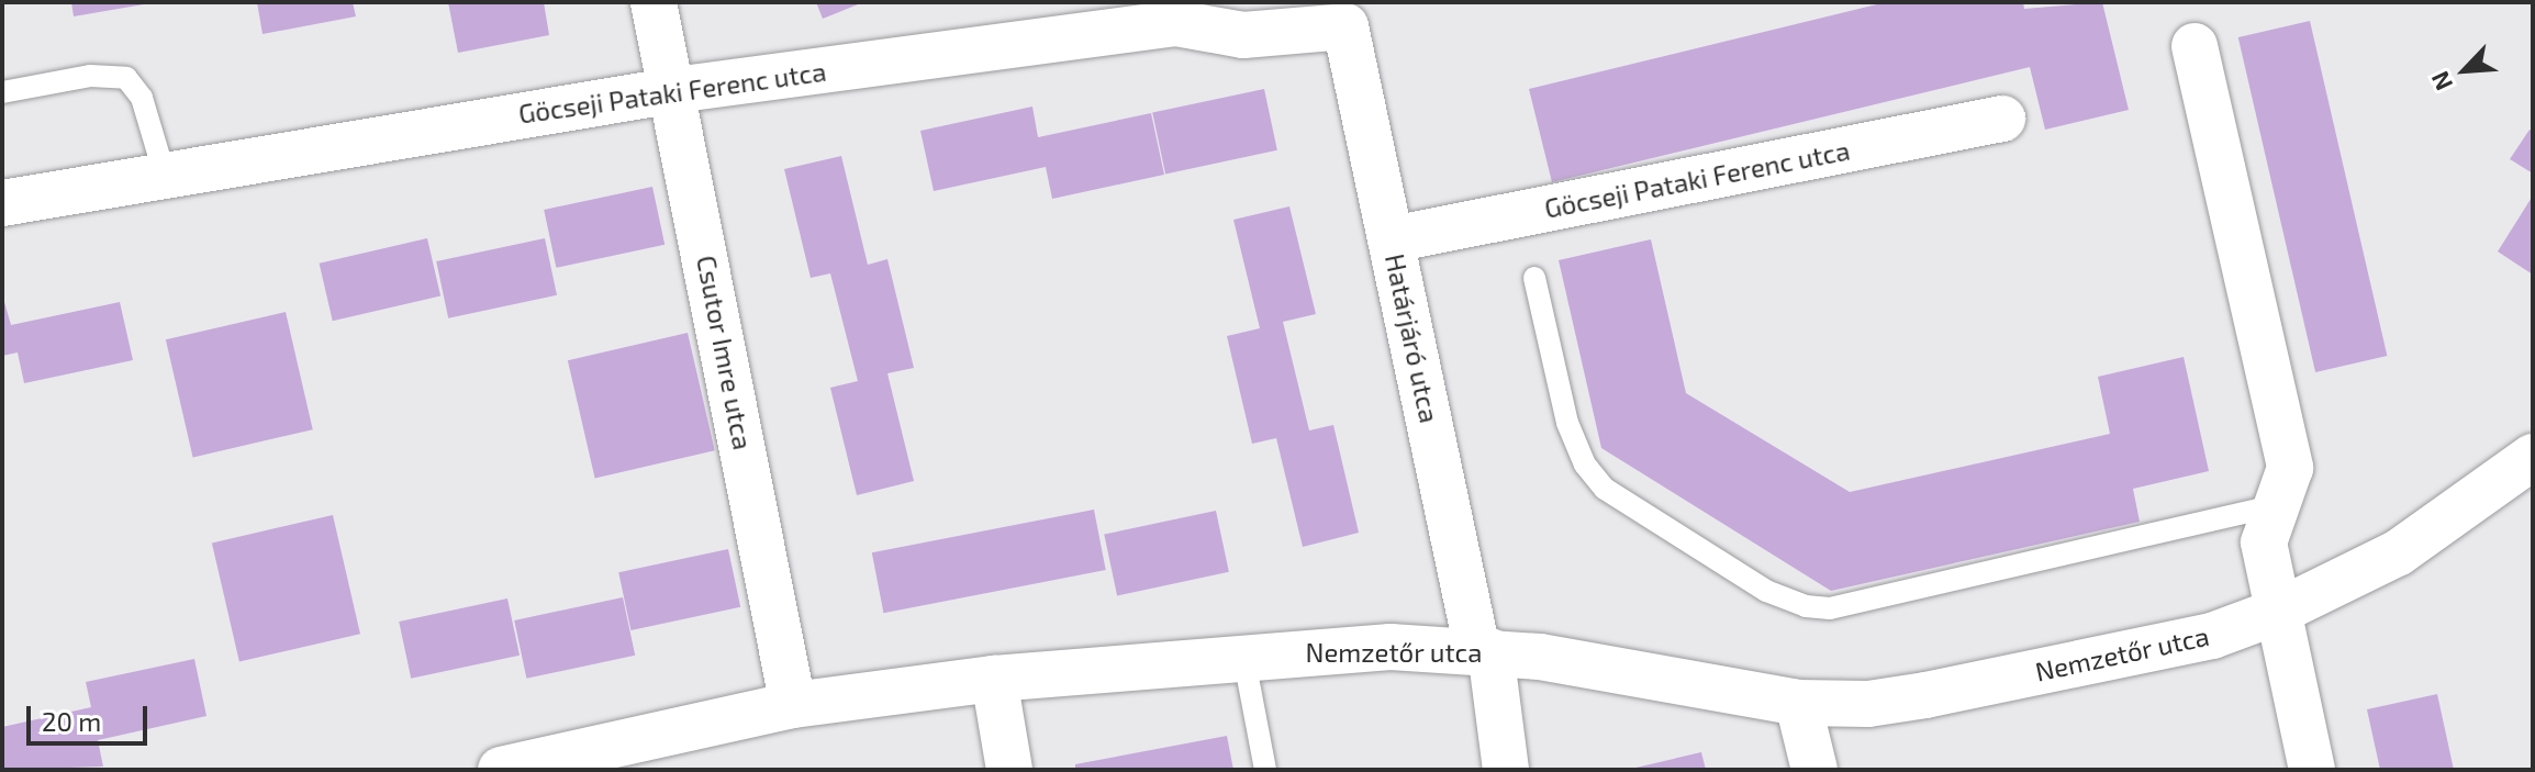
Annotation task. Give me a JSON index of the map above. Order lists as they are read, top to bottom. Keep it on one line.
{"streets":{"street":["Göcseji Pataki Ferenc utca","Határjáró utca","Csutor Imre utca","Nemzetőr utca"]},"crossings":[["Göcseji Pataki Ferenc utca","Határjáró utca"],["Göcseji Pataki Ferenc utca","Csutor Imre utca"],["Határjáró utca","Nemzetőr utca"],["Csutor Imre utca","Nemzetőr utca"]],"scale_bar":"20 m","north":"bottom left"}
